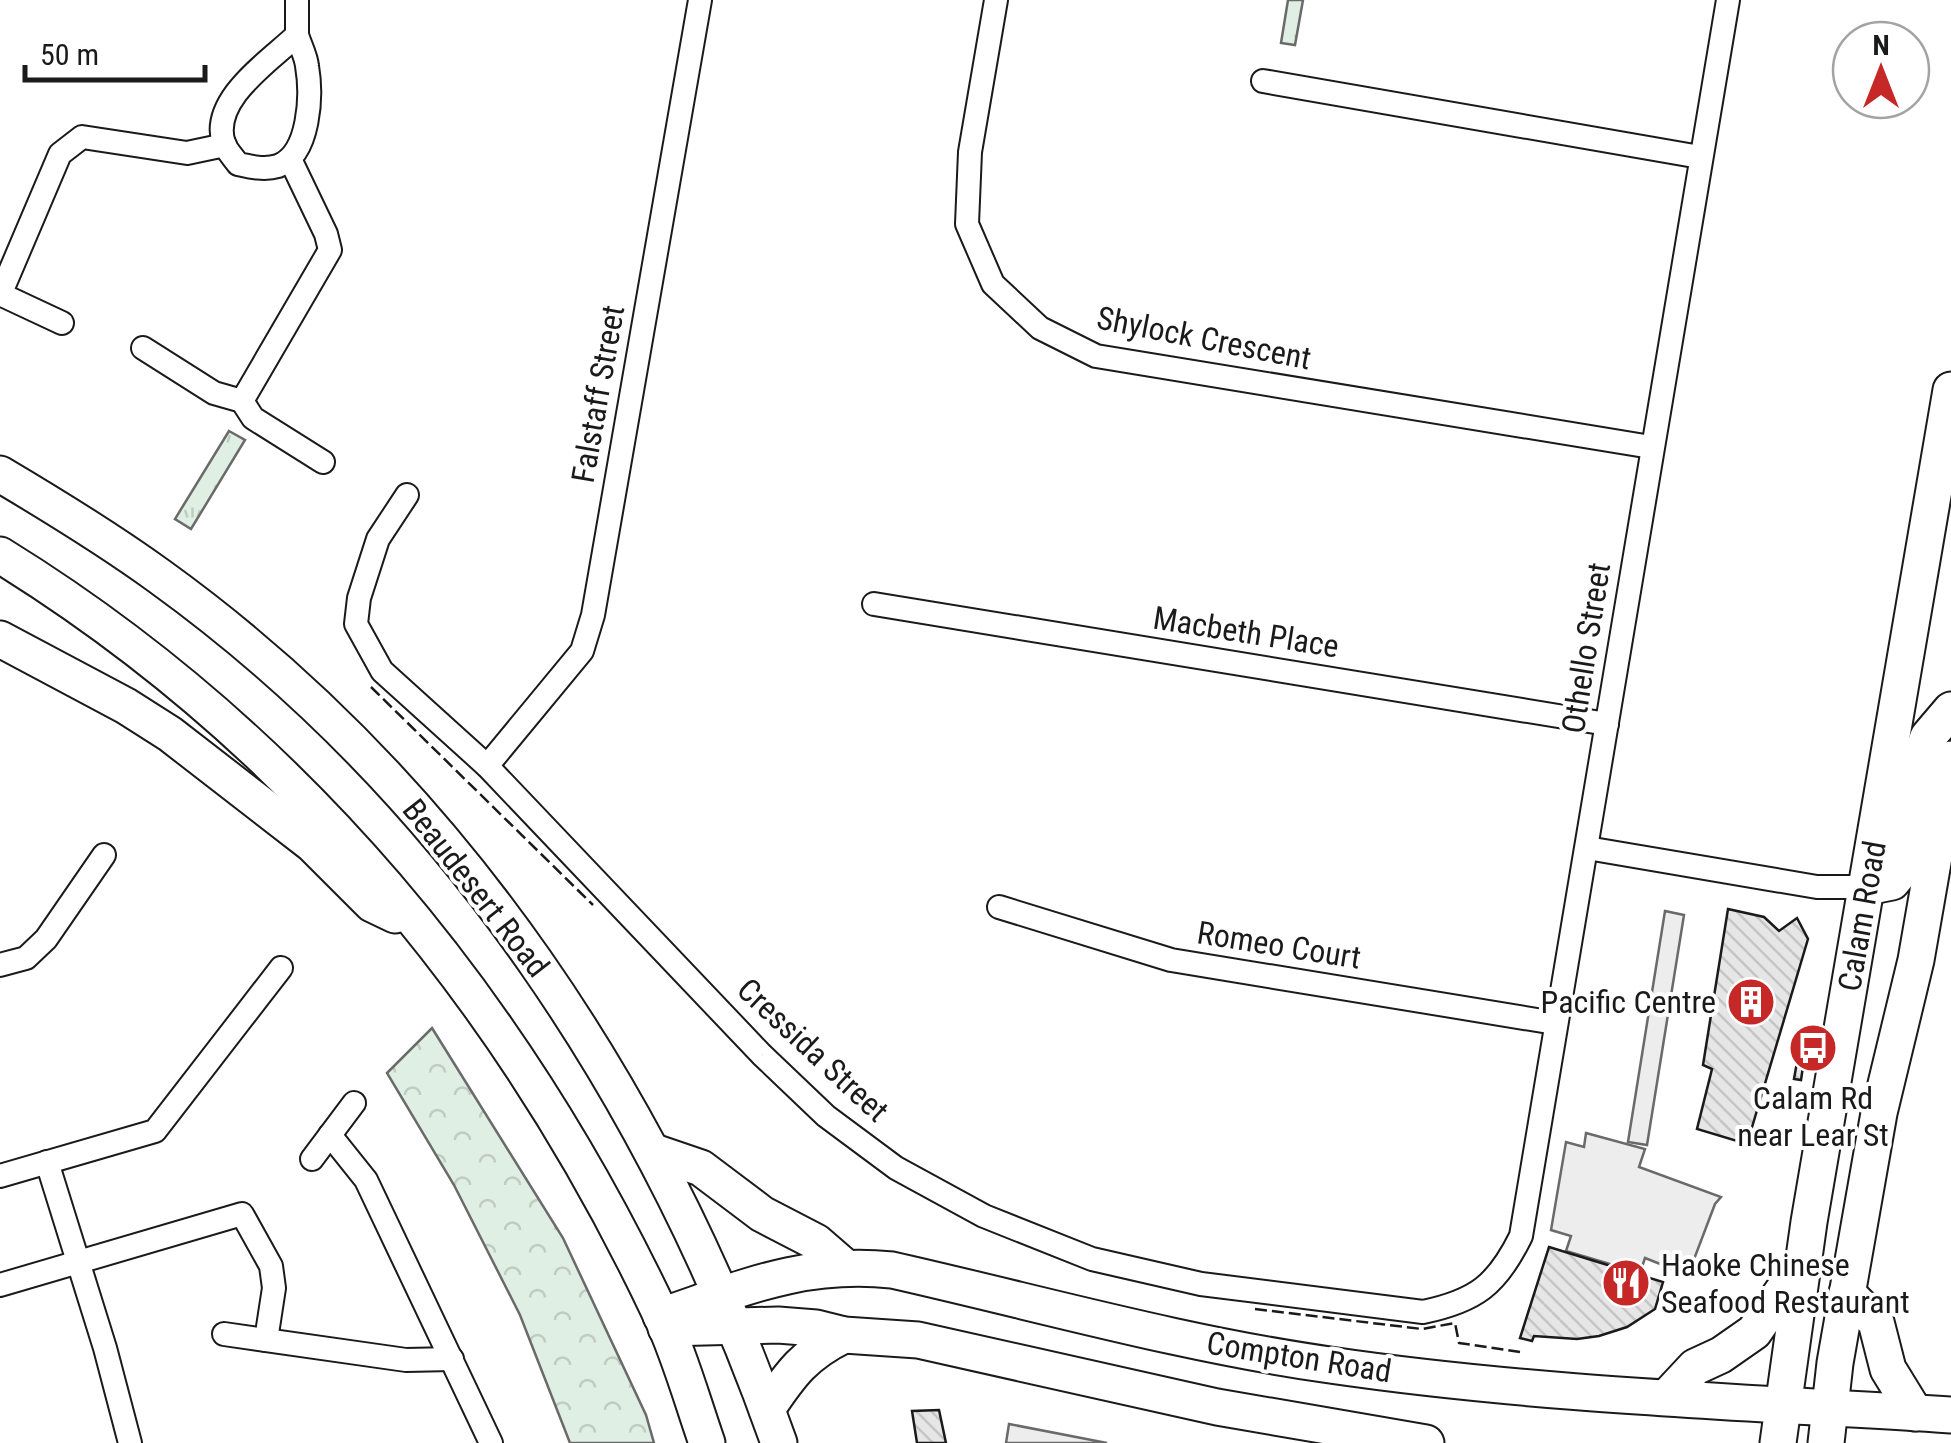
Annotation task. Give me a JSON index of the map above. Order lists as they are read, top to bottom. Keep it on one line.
{"streets":{"main road":["Beaudesert Road","Calam Road","Compton Road"],"street":["Shylock Crescent","Falstaff Street","Macbeth Place","Othello Street","Romeo Court","Cressida Street"]},"crossings":[["Shylock Crescent","Othello Street"],["Falstaff Street","Cressida Street"],["Macbeth Place","Othello Street"],["Othello Street","Romeo Court"],["Othello Street","Cressida Street"],["Beaudesert Road","Compton Road"],["Calam Road","Compton Road"]],"places":{"building":["Pacific Centre"],"bus stop":["Calam Rd near Lear St"],"restaurant":["Haoke Chinese Seafood Restaurant"]},"scale_bar":"50 m","north":"top"}
